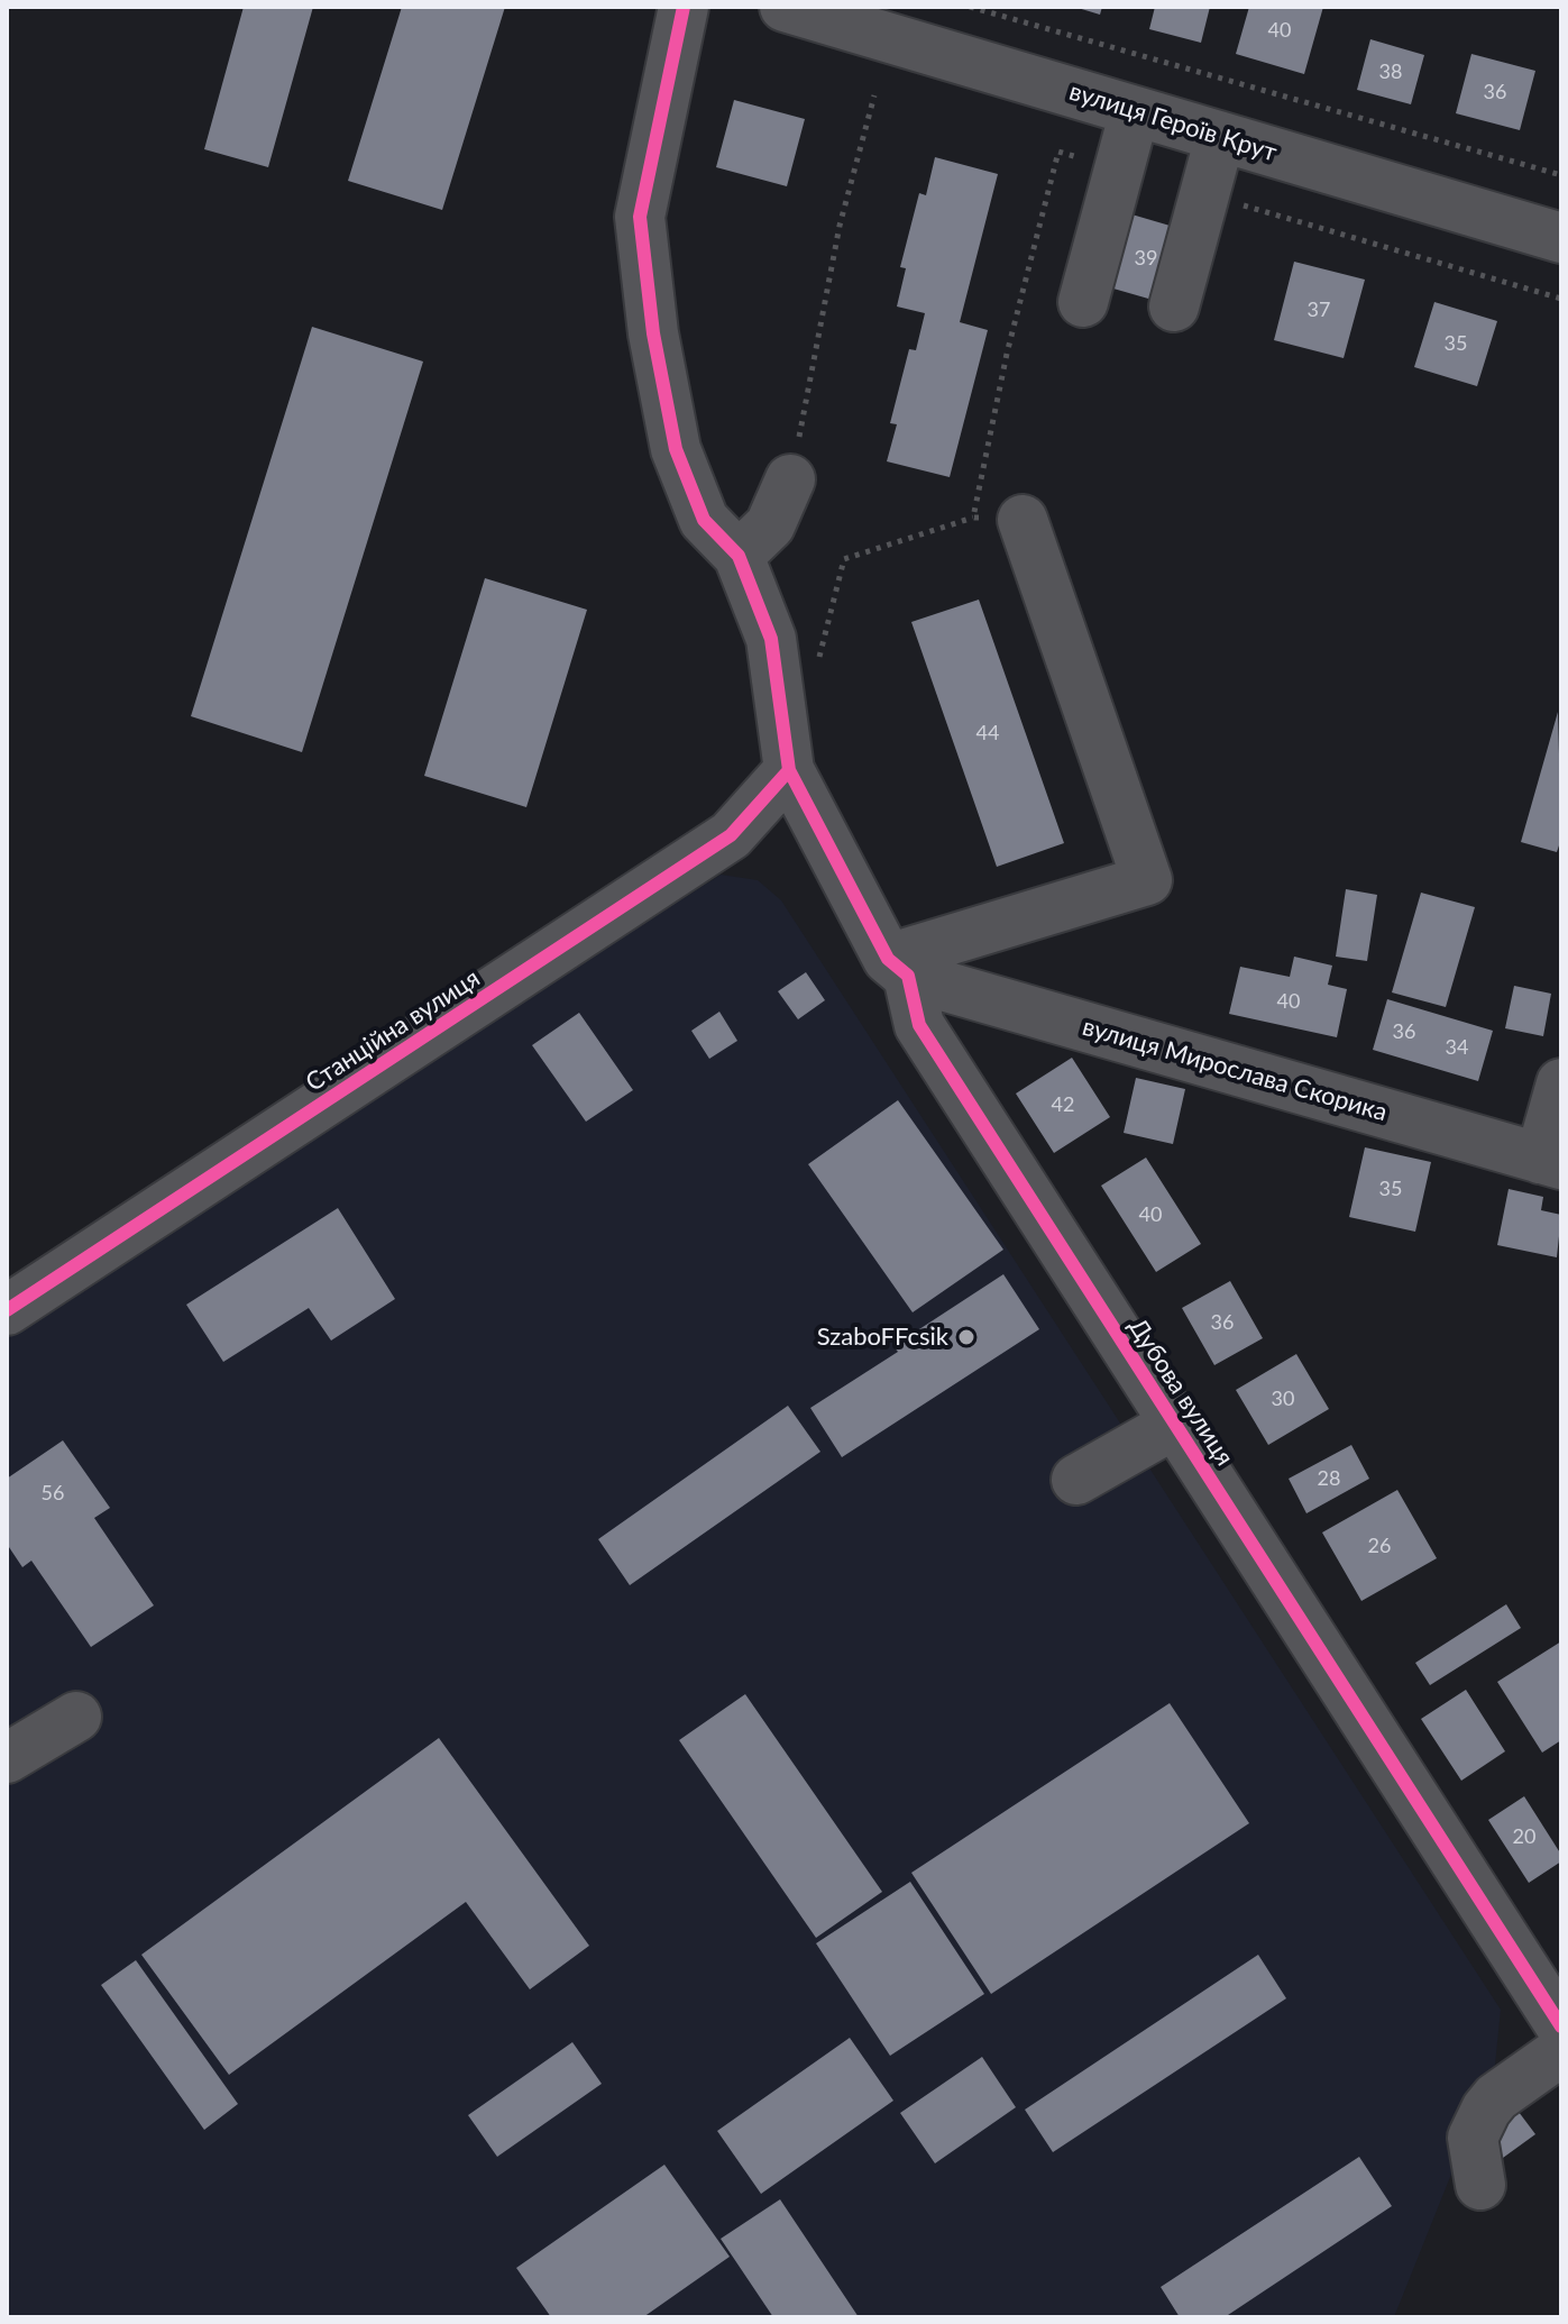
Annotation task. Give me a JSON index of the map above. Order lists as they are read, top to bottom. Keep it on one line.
{"streets":{"street":["вулиця Героїв Крут","Станційна вулиця","вулиця Мирослава Скорика","Дубова вулиця"]},"crossings":[["Станційна вулиця","Дубова вулиця"],["вулиця Мирослава Скорика","Дубова вулиця"]],"places":["SzaboFFcsik"],"house_numbers":["40","38","36","39","37","35","44","40","36","34","42","35","40","36","30","28","56","26","20"]}
